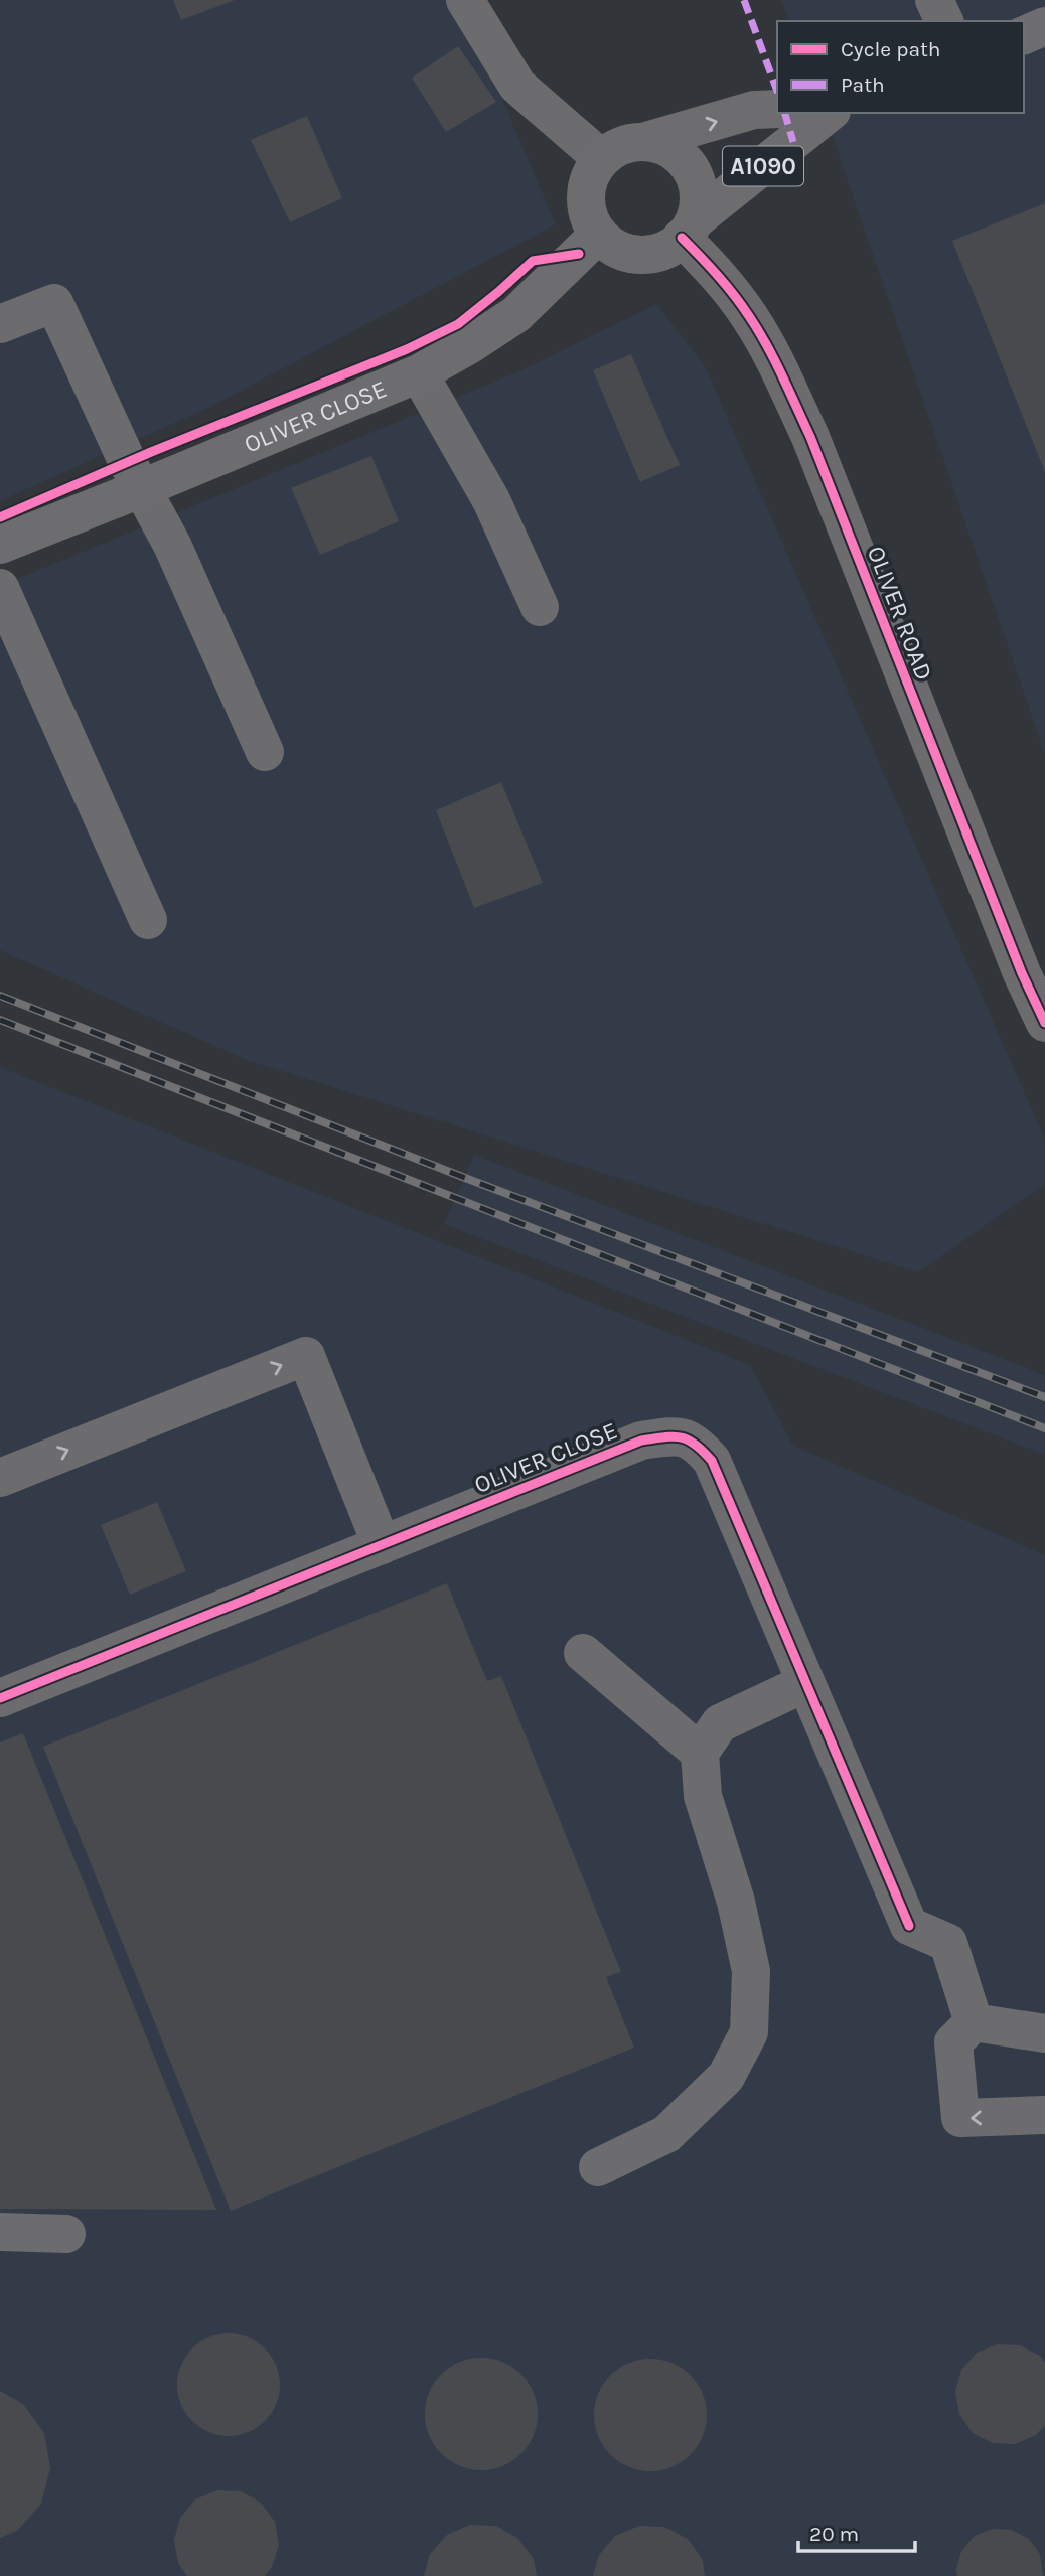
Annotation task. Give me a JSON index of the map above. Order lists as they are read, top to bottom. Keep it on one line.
{"streets":{"main road":["A1090","OLIVER CLOSE"],"street":["OLIVER ROAD"]},"crossings":[["A1090","OLIVER CLOSE"],["A1090","OLIVER ROAD"],["OLIVER CLOSE","OLIVER ROAD"]],"legend":["Cycle path","Path"],"scale_bar":"20 m"}
